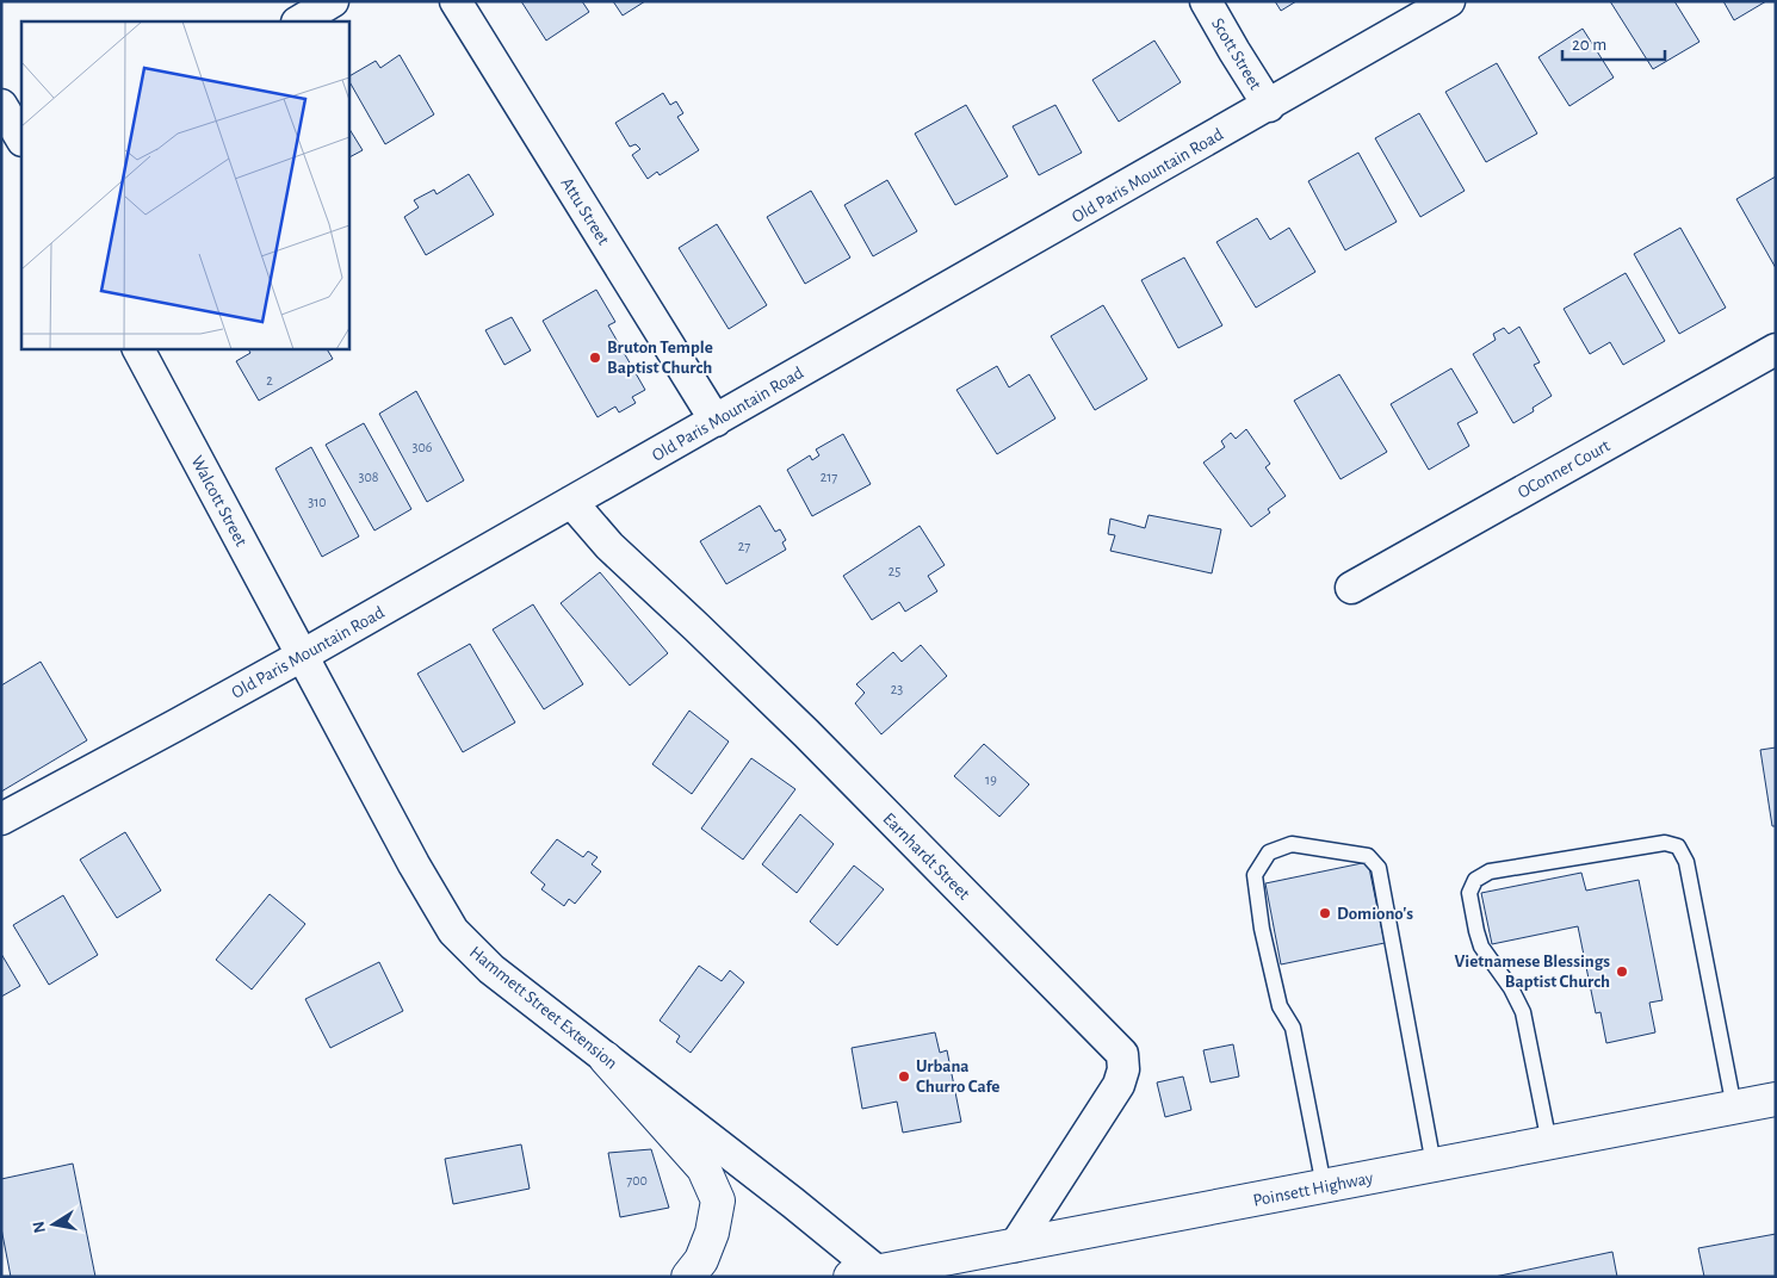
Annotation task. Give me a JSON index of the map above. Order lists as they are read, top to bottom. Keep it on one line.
{"streets":{"highway":["Poinsett Highway"],"street":["Scott Street","Old Paris Mountain Road","Attu Street","OConner Court","Walcott Street","Earnhardt Street","Hammett Street Extension"]},"crossings":[["Scott Street","Old Paris Mountain Road"],["Old Paris Mountain Road","Attu Street"],["Old Paris Mountain Road","Walcott Street"],["Old Paris Mountain Road","Earnhardt Street"],["Old Paris Mountain Road","Hammett Street Extension"],["Walcott Street","Hammett Street Extension"],["Earnhardt Street","Poinsett Highway"],["Hammett Street Extension","Poinsett Highway"]],"places":["Bruton Temple Baptist Church","Domiono's","Vietnamese Blessings Baptist Church","Urbana Churro Cafe"],"house_numbers":["2","306","308","217","310","27","25","23","19","700"],"scale_bar":"20 m","north":"left"}
